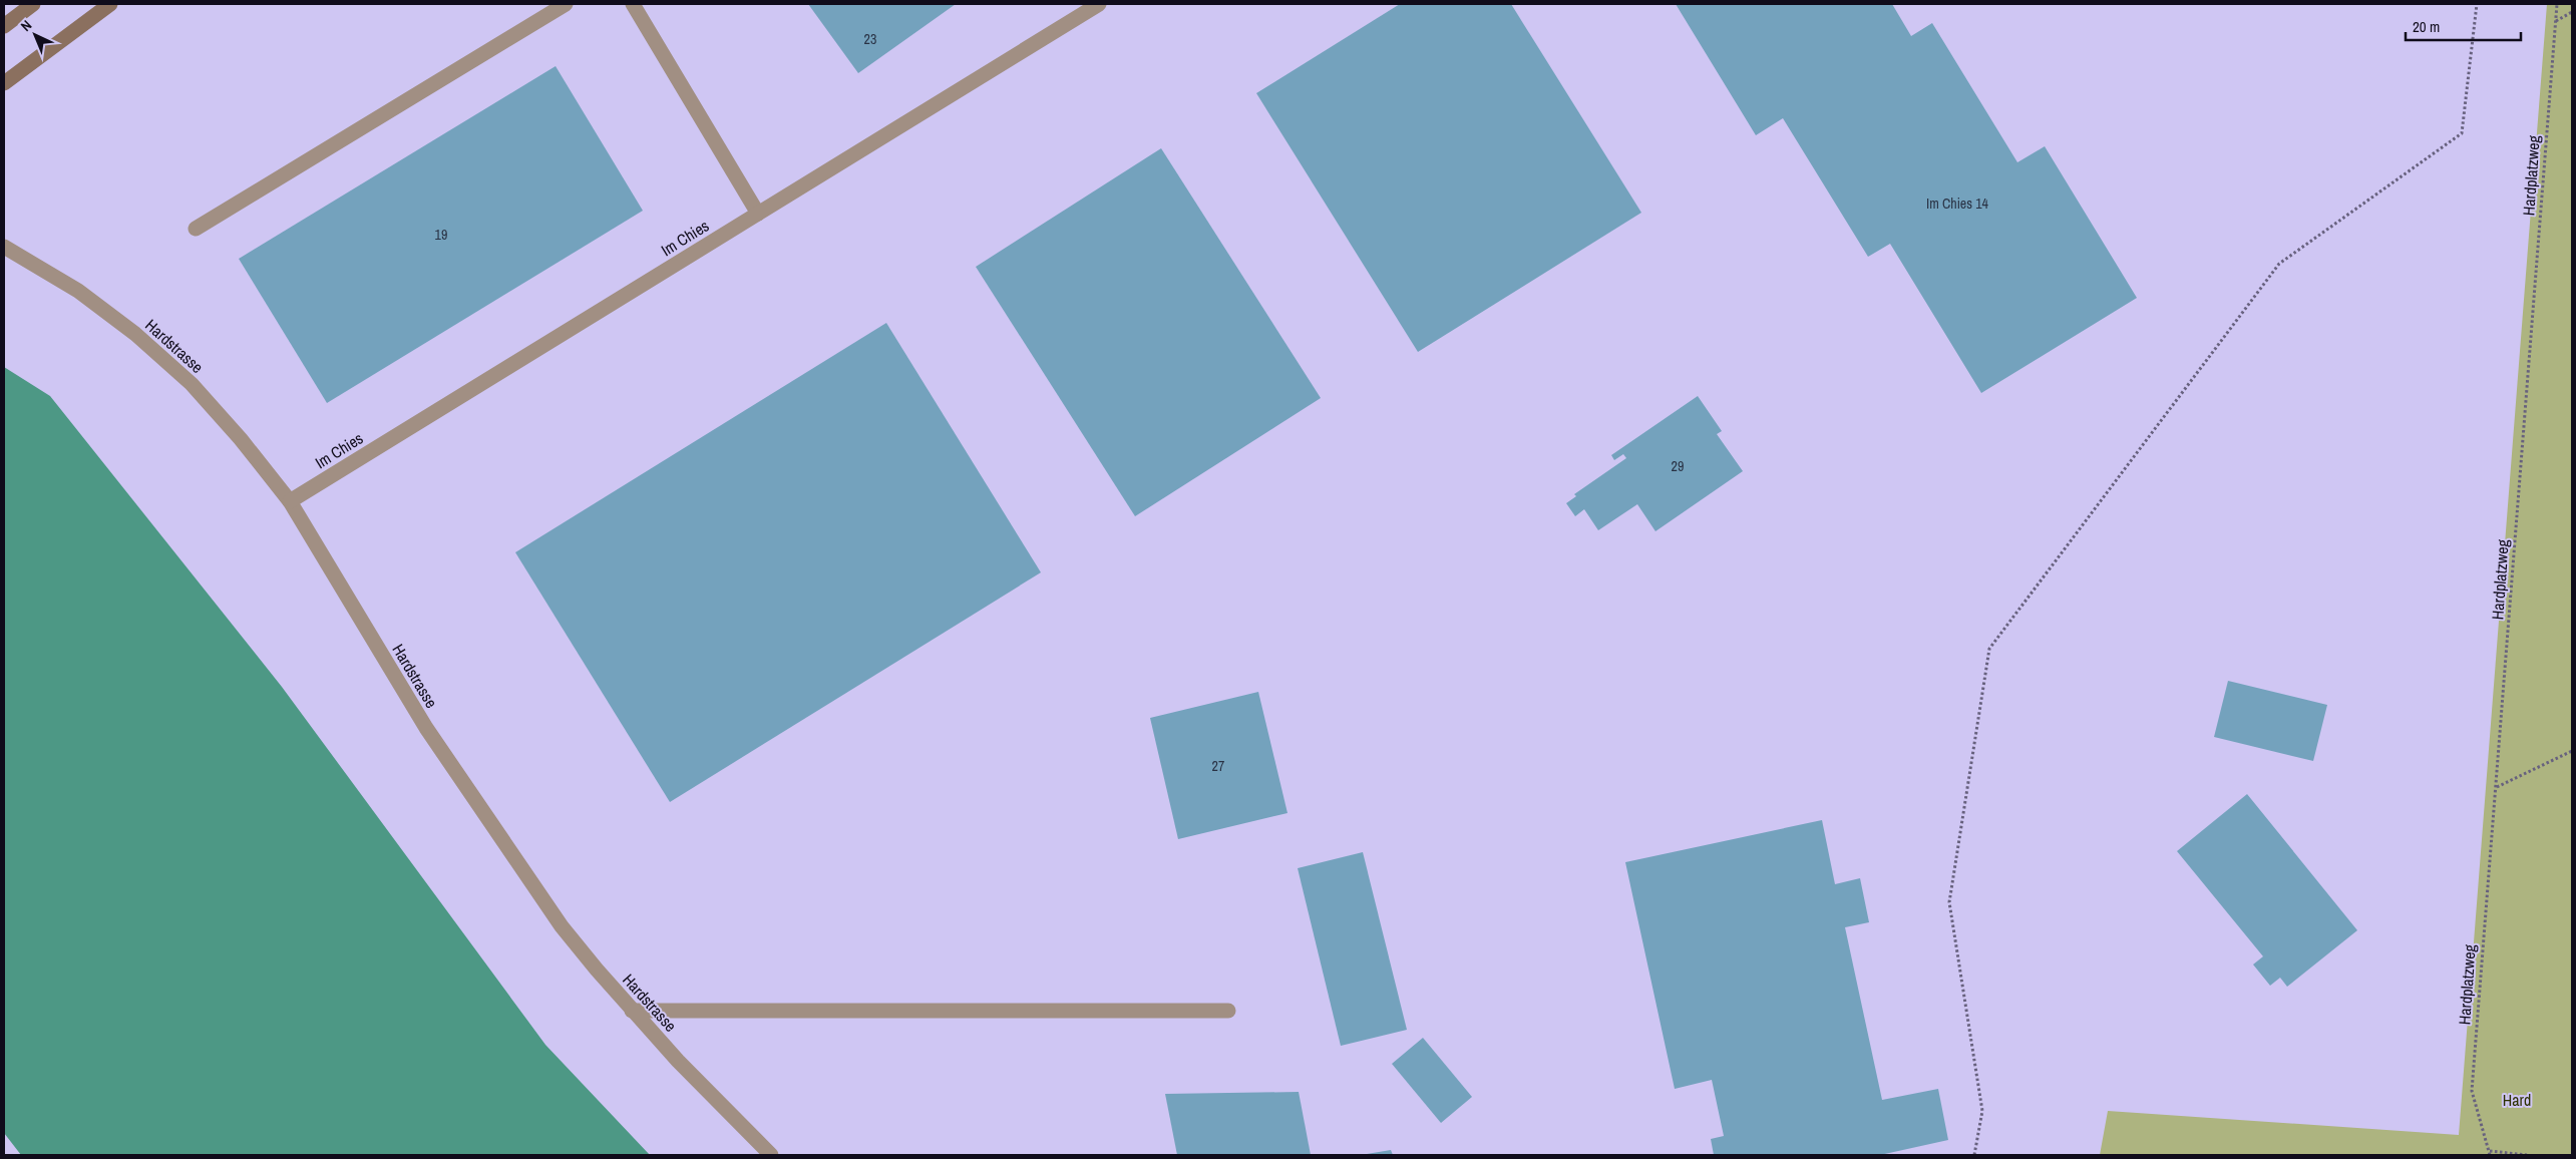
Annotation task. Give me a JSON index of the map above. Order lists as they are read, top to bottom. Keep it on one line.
{"streets":{"street":["Im Chies","Hardstrasse"],"path":["Hardplatzweg"]},"crossings":[["Im Chies","Hardstrasse"]],"parks":["Hard"],"house_numbers":["23","Im Chies 14","19","29","27"],"scale_bar":"20 m","north":"top left"}
